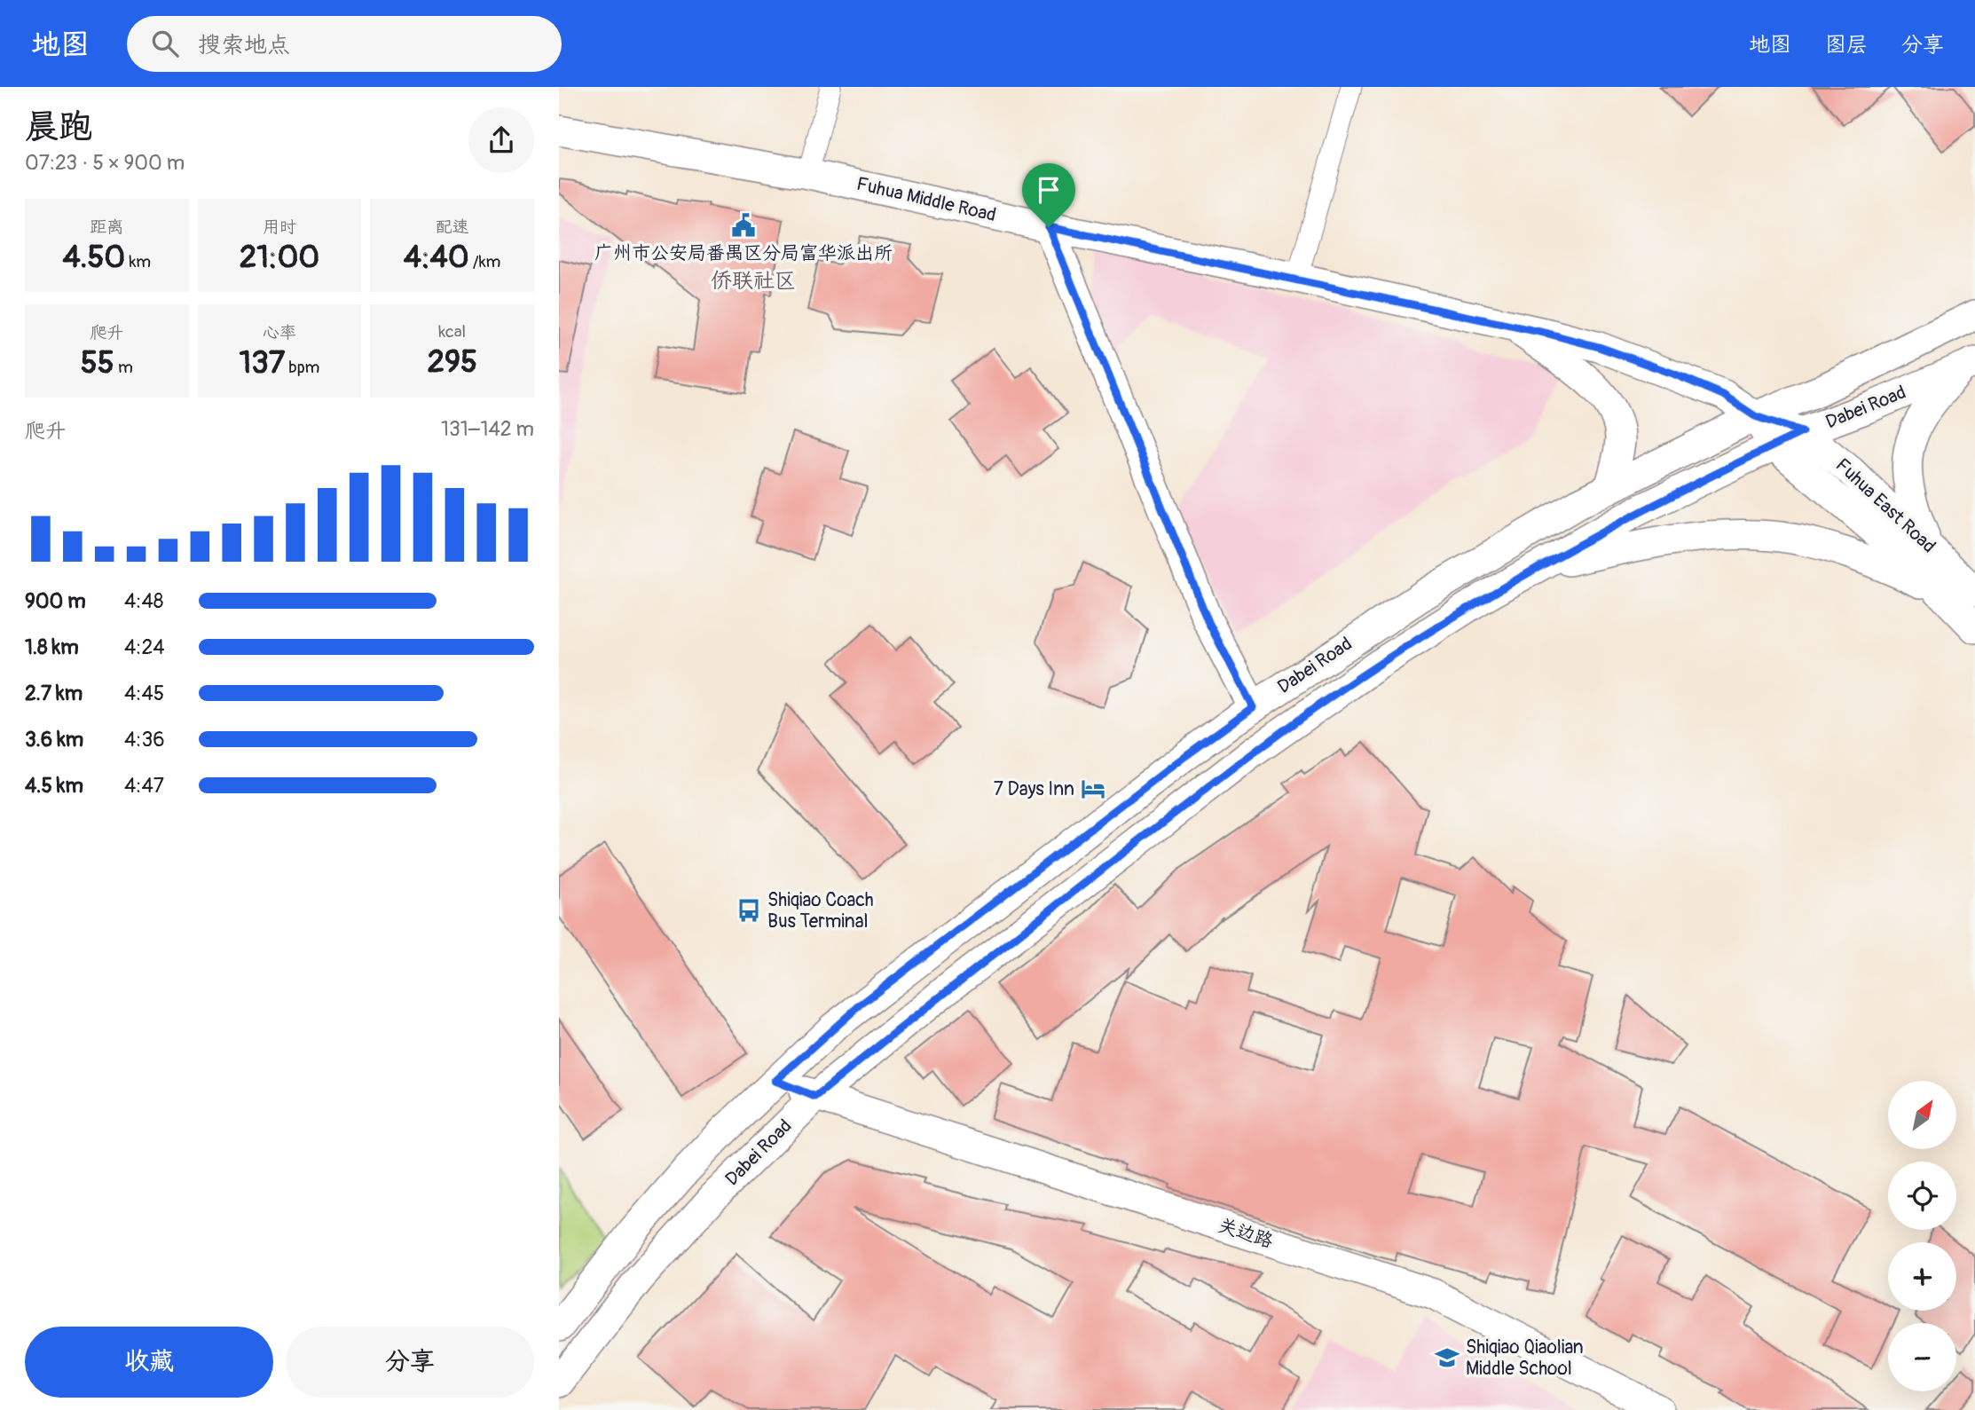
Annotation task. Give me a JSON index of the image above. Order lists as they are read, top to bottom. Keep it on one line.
{"streets":{"main road":["Fuhua Middle Road","Dabei Road","Fuhua East Road","关边路"]},"crossings":[["Fuhua Middle Road","Dabei Road"],["Fuhua Middle Road","Fuhua East Road"],["Dabei Road","Fuhua East Road"],["Dabei Road","关边路"]],"districts":["侨联社区"],"places":{"public building":["广州市公安局番禺区分局富华派出所"],"hotel":["7 Days Inn"],"bus stop":["Shiqiao Coach Bus Terminal"],"school or university":["Shiqiao Qiaolian Middle School"]},"north":"top right","page":{"header":"地图","search":"搜索地点","nav":["地图","图层","分享"],"heading":["晨跑","07:23 · 5 × 900 m"],"stats":[["距离","4.50 km"],["用时","21:00"],["配速","4:40 /km"],["爬升","55 m"],["心率","137 bpm"],["kcal","295"]],"chart":["爬升","131–142 m"],"list":[{"name":"900 m","note":"4:48"},{"name":"1.8 km","note":"4:24"},{"name":"2.7 km","note":"4:45"},{"name":"3.6 km","note":"4:36"},{"name":"4.5 km","note":"4:47"}],"map_buttons":["+","−"],"buttons":["收藏","分享"]}}
